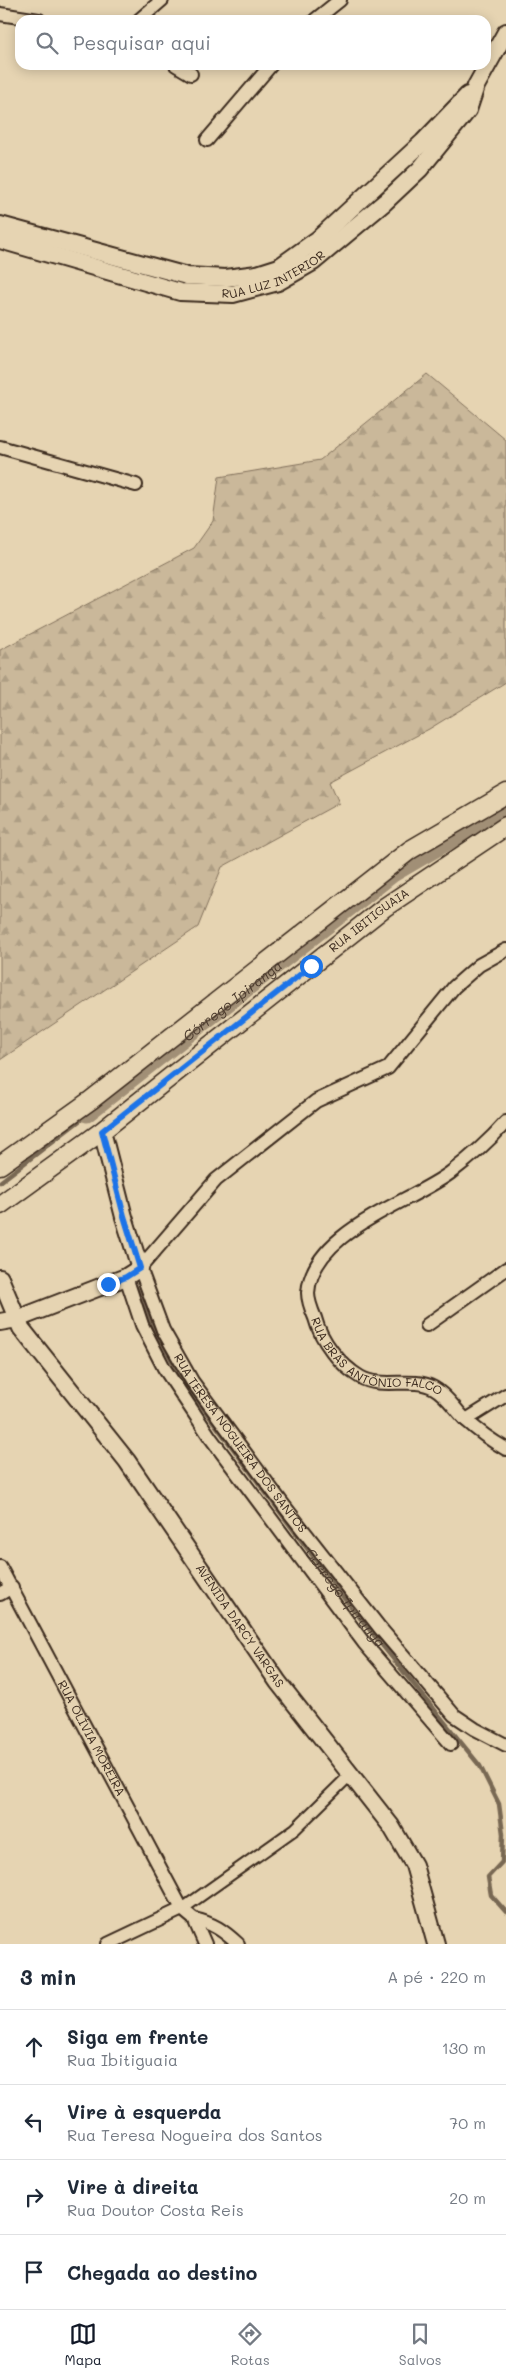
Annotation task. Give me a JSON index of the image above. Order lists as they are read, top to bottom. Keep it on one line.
{"streets":{"main road":["RUA IBITIGUAIA"],"street":["RUA LUZ INTERIOR","RUA BRÁS ANTÔNIO FALCO","RUA TERESA NOGUEIRA DOS SANTOS","AVENIDA DARCY VARGAS","RUA OLÍVIA MOREIRA"]},"crossings":[["RUA IBITIGUAIA","RUA TERESA NOGUEIRA DOS SANTOS"]],"water":["Córrego Ipiranga"],"page":{"search":"Pesquisar aqui","heading":["3 min","A pé · 220 m"],"list":[["Siga em frente","Rua Ibitiguaia","130 m"],["Vire à esquerda","Rua Teresa Nogueira dos Santos","70 m"],["Vire à direita","Rua Doutor Costa Reis","20 m"],"Chegada ao destino"],"nav":["Mapa","Rotas","Salvos"]}}
